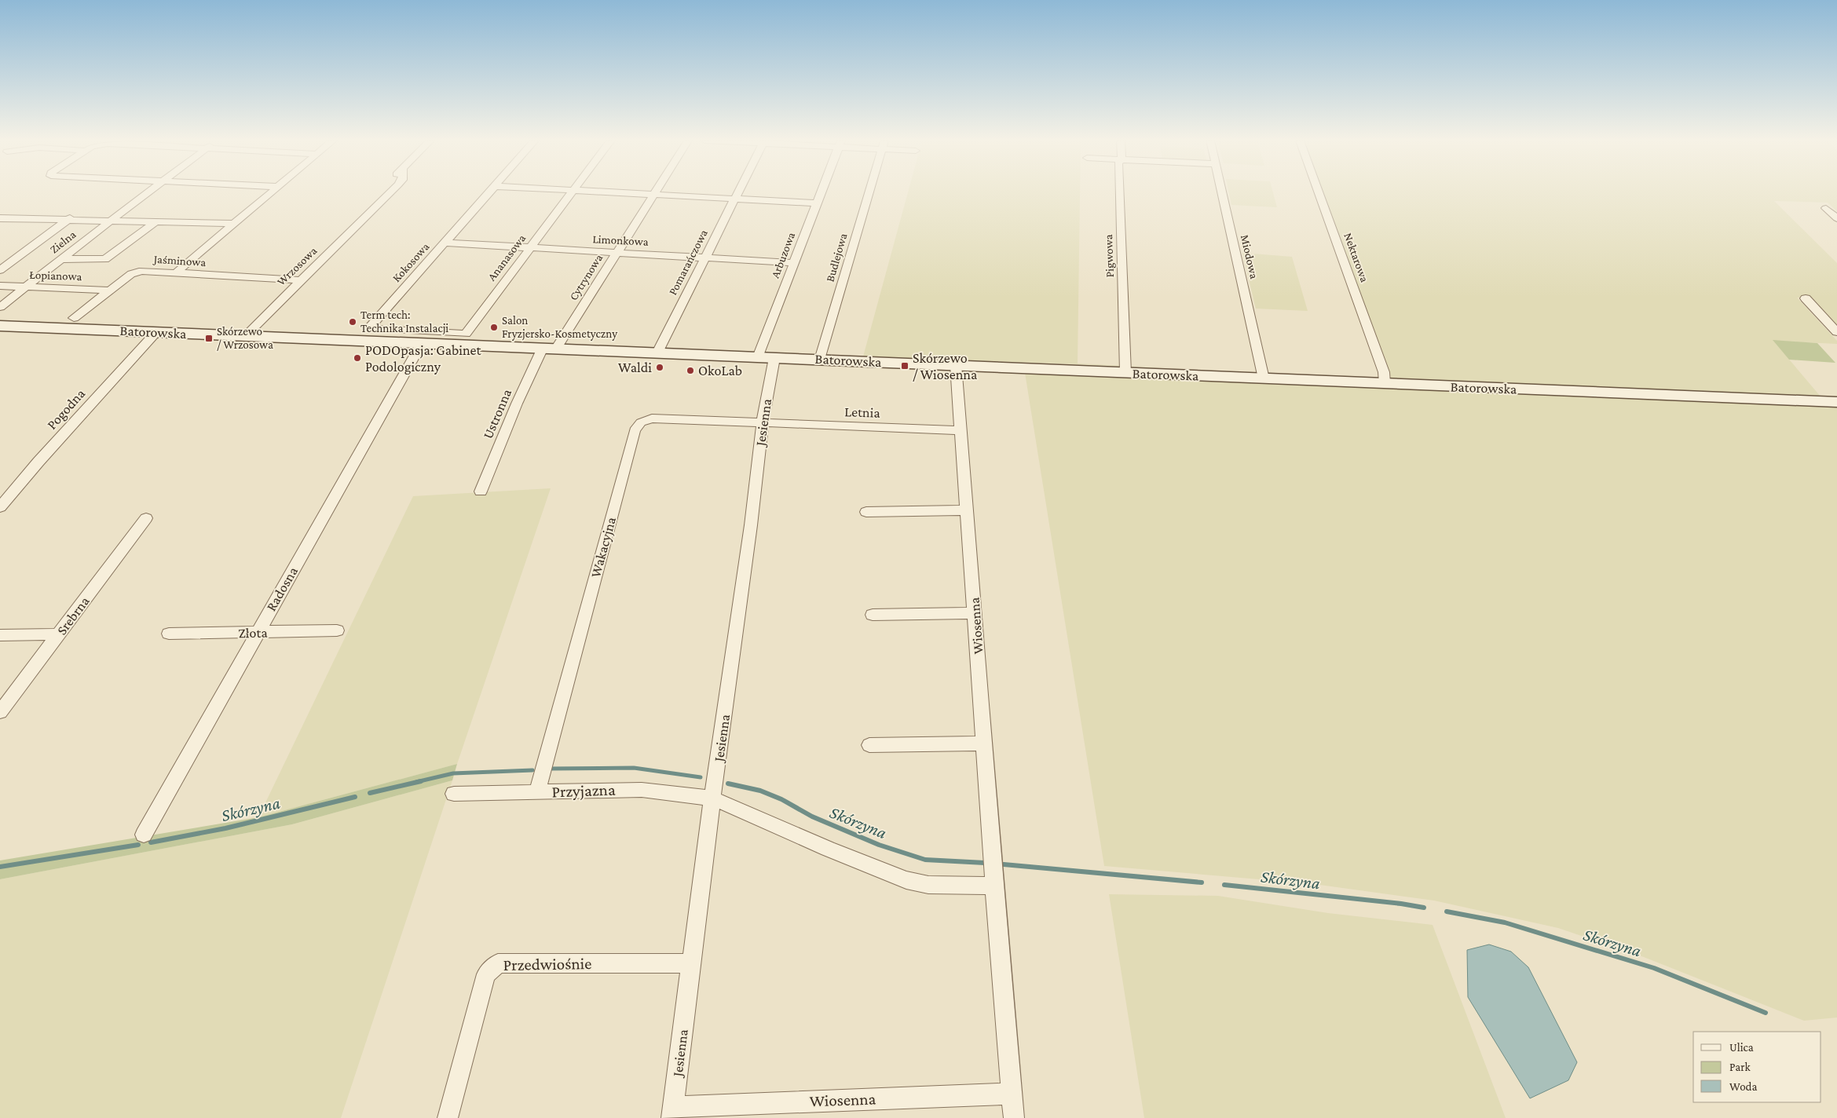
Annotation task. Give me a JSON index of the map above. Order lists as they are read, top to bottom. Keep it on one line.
{"streets":{"street":["Limonkowa","Zielna","Arbuzowa","Pigwowa","Miodowa","Ananasowa","Budlejowa","Nektarowa","Jaśminowa","Kokosowa","Pomarańczowa","Wrzosowa","Łopianowa","Cytrynowa","Batorowska","Pogodna","Letnia","Ustronna","Jesienna","Wakacyjna","Radosna","Srebrna","Wiosenna","Złota","Przyjazna","Przedwiośnie"]},"crossings":[["Limonkowa","Arbuzowa"],["Limonkowa","Ananasowa"],["Limonkowa","Kokosowa"],["Limonkowa","Pomarańczowa"],["Limonkowa","Cytrynowa"],["Zielna","Łopianowa"],["Arbuzowa","Batorowska"],["Pigwowa","Batorowska"],["Miodowa","Batorowska"],["Ananasowa","Kokosowa"],["Budlejowa","Batorowska"],["Nektarowa","Batorowska"],["Jaśminowa","Wrzosowa"],["Jaśminowa","Łopianowa"],["Pomarańczowa","Batorowska"],["Wrzosowa","Batorowska"],["Cytrynowa","Batorowska"],["Cytrynowa","Ustronna"],["Batorowska","Pogodna"],["Batorowska","Ustronna"],["Batorowska","Jesienna"],["Batorowska","Radosna"],["Batorowska","Wiosenna"],["Letnia","Jesienna"],["Letnia","Wakacyjna"],["Letnia","Wiosenna"],["Jesienna","Wakacyjna"],["Jesienna","Wiosenna"],["Jesienna","Przyjazna"],["Jesienna","Przedwiośnie"],["Wakacyjna","Przyjazna"],["Radosna","Złota"]],"water":["Skórzyna"],"places":{"other":["Term tech: Technika Instalacji","Salon Fryzjersko-Kosmetyczny","PODOpasja: Gabinet Podologiczny","Waldi","OkoLab"],"transit":["Skórzewo / Wrzosowa","Skórzewo / Wiosenna"]},"legend":["Ulica","Park","Woda"]}
